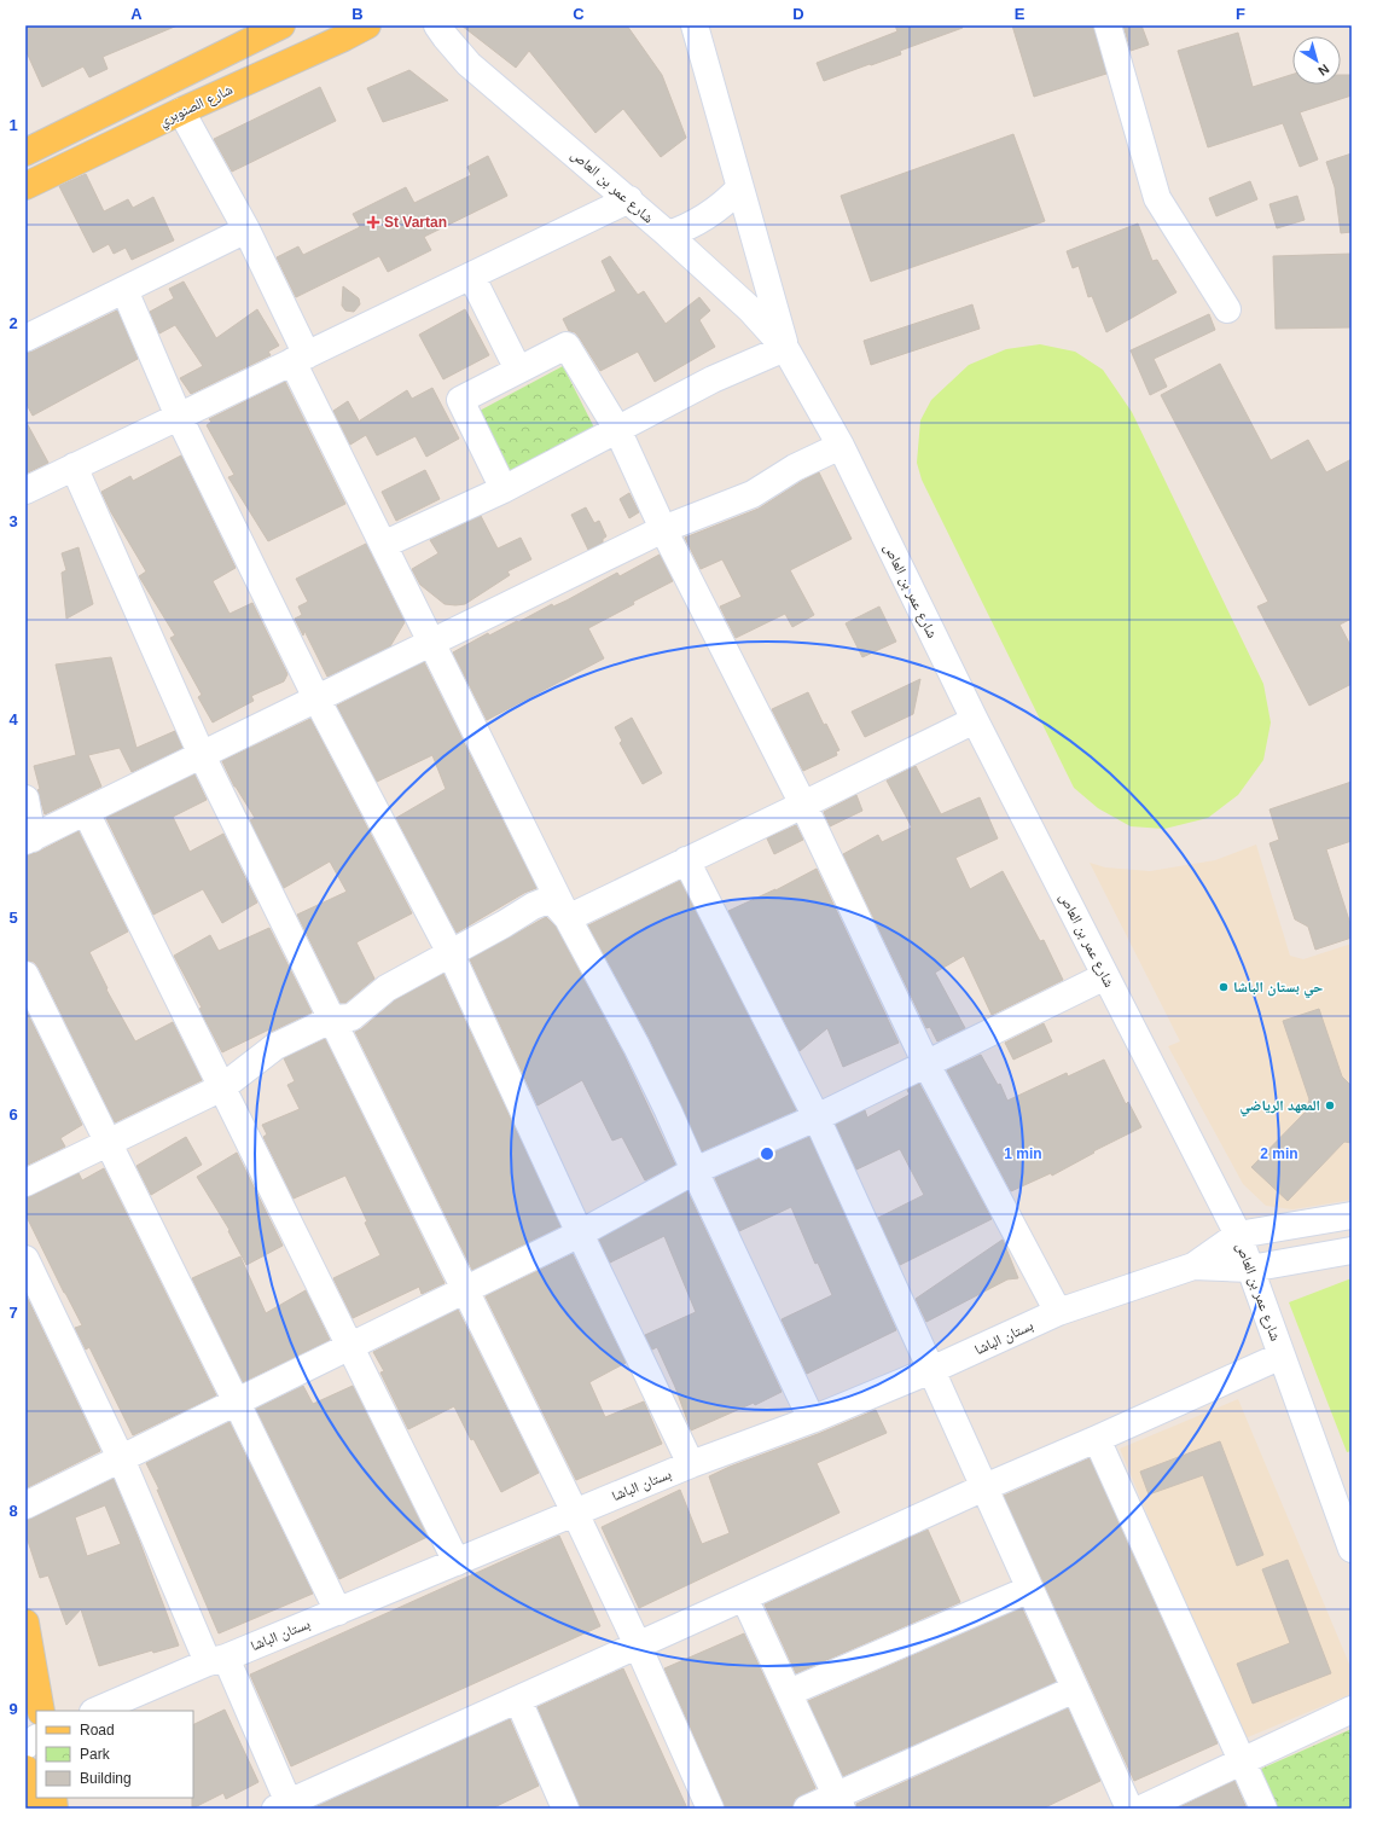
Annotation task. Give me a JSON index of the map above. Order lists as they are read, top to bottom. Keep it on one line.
{"streets":{"main road":["شارع الصنوبري"],"street":["شارع عمر بن العاص","بستان الباشا"]},"crossings":[["شارع عمر بن العاص","بستان الباشا"]],"places":{"health":["St Vartan"],"other":["حي بستان الباشا","المعهد الرياضي"]},"legend":["Road","Park","Building"],"north":"bottom right","grid":{"columns":["A","B","C","D","E","F"],"rows":["1","2","3","4","5","6","7","8","9"]},"rings":["1 min","2 min"]}
